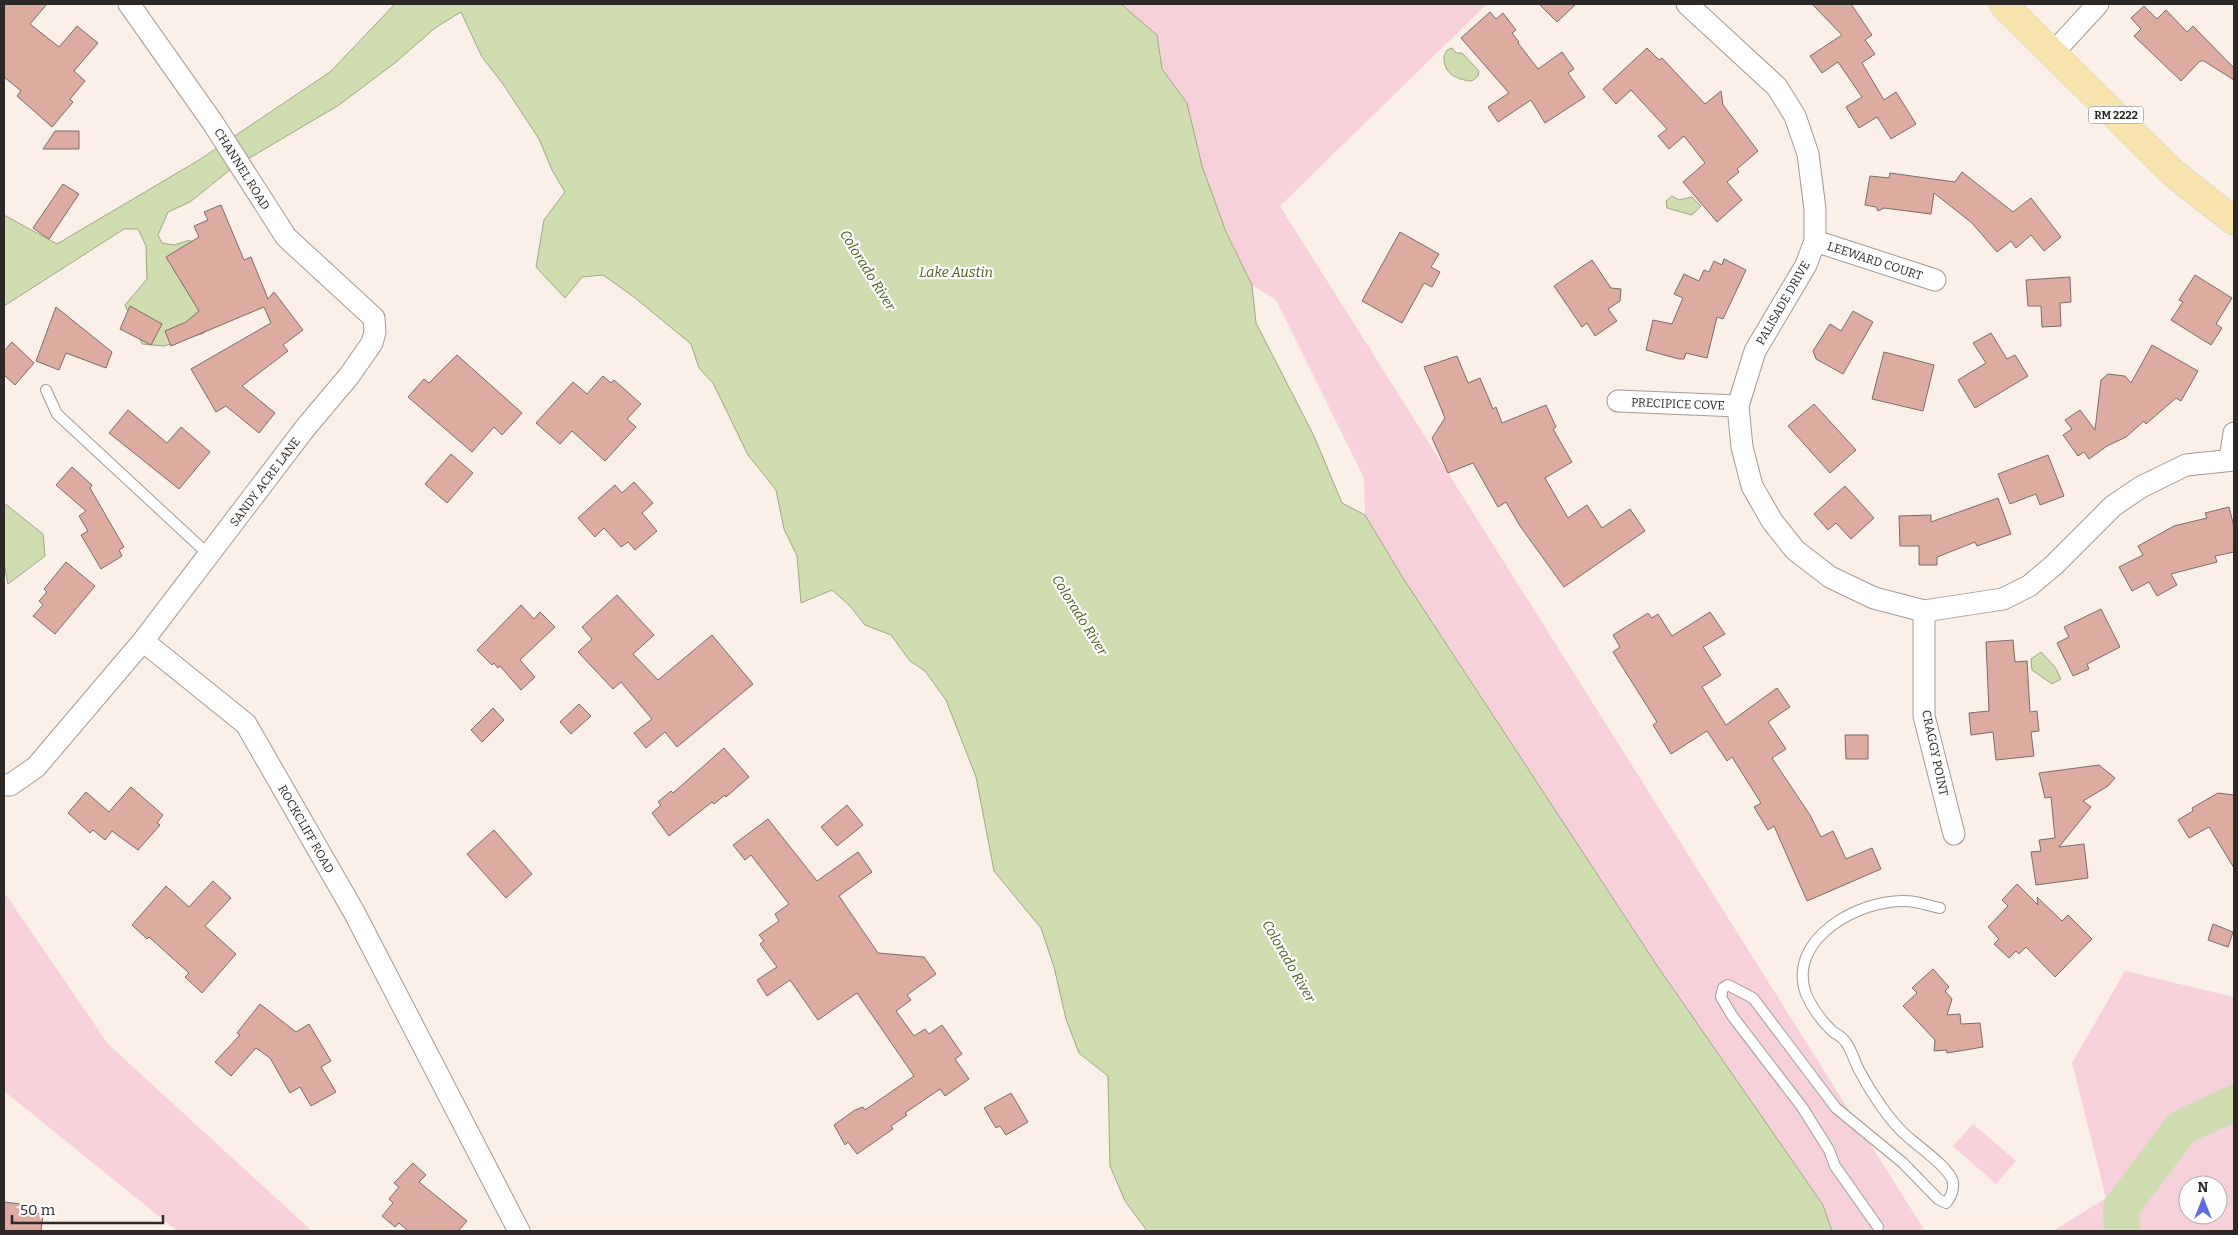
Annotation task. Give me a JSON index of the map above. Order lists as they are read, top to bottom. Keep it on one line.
{"streets":{"main road":["RM 2222"],"street":["CHANNEL ROAD","LEEWARD COURT","PALISADE DRIVE","PRECIPICE COVE","SANDY ACRE LANE","CRAGGY POINT","ROCKCLIFF ROAD"]},"crossings":[["CHANNEL ROAD","SANDY ACRE LANE"],["LEEWARD COURT","PALISADE DRIVE"],["PALISADE DRIVE","PRECIPICE COVE"],["PALISADE DRIVE","CRAGGY POINT"],["SANDY ACRE LANE","ROCKCLIFF ROAD"]],"water":["Colorado River","Lake Austin"],"scale_bar":"50 m","north":"top"}
